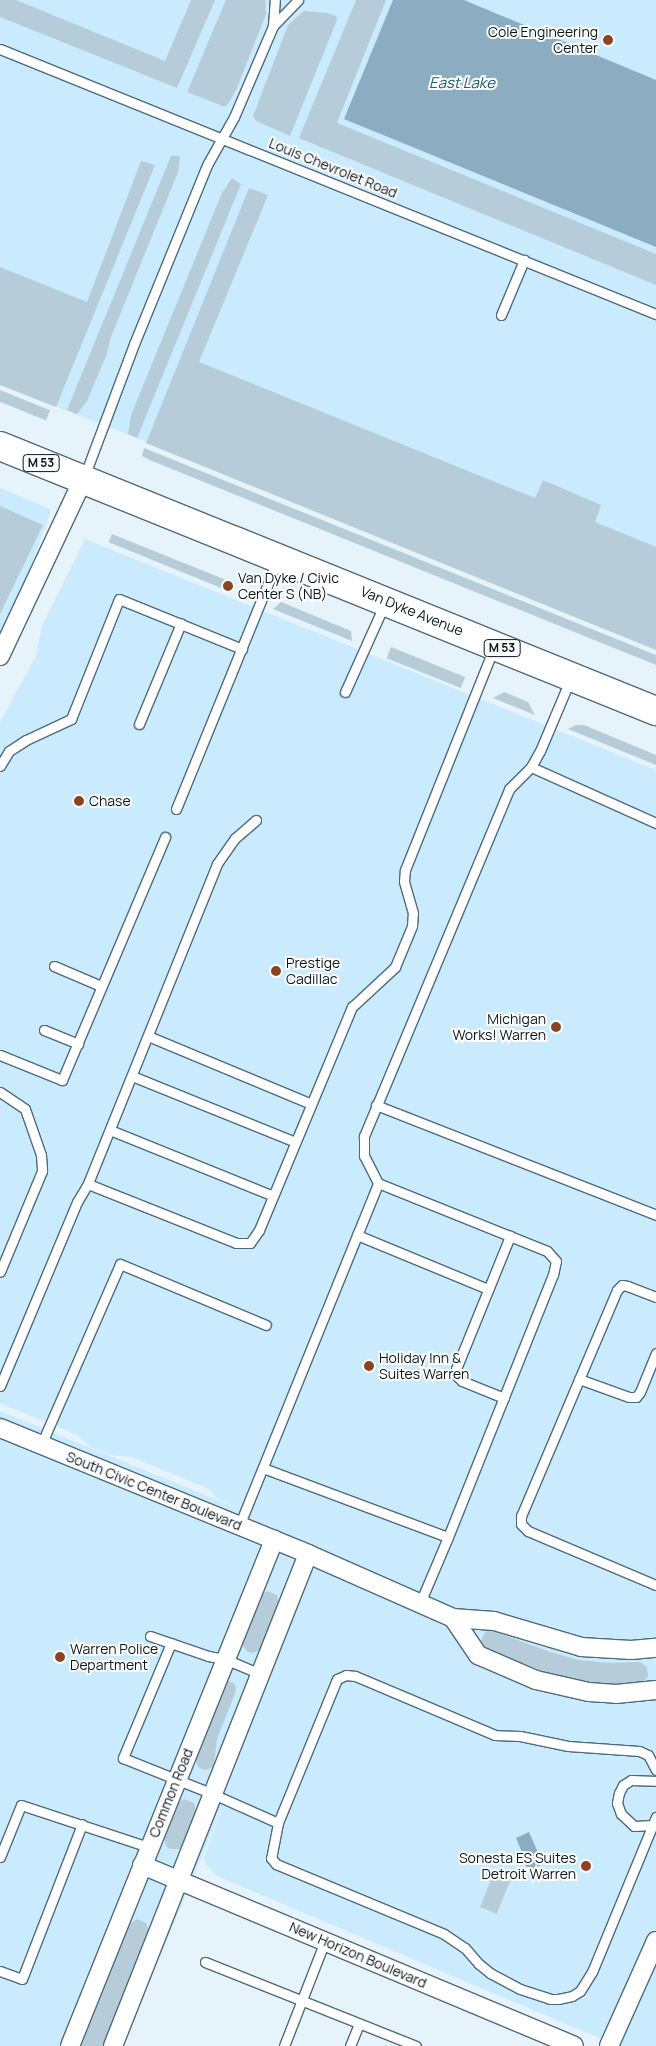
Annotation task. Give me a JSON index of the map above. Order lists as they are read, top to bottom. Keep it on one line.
{"streets":{"main road":["M 53","Van Dyke Avenue"],"street":["South Civic Center Boulevard","Common Road","New Horizon Boulevard"],"lane":["Louis Chevrolet Road"]},"crossings":[["South Civic Center Boulevard","Common Road"],["Common Road","New Horizon Boulevard"]],"water":["East Lake"],"places":["Cole Engineering Center","Van Dyke / Civic Center S (NB)","Chase","Prestige Cadillac","Michigan Works! Warren","Holiday Inn & Suites Warren","Warren Police Department","Sonesta ES Suites Detroit Warren"]}
